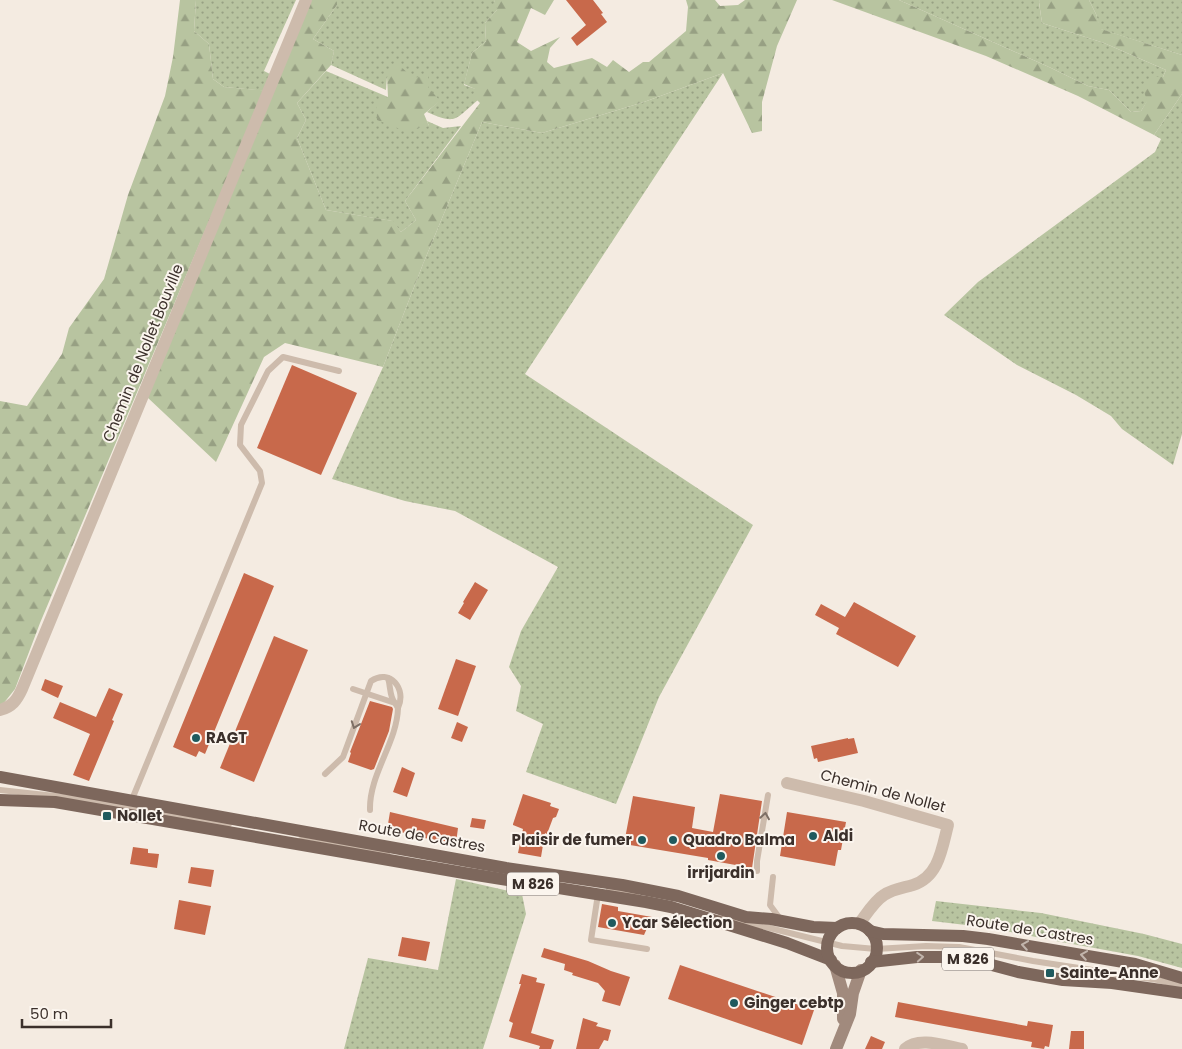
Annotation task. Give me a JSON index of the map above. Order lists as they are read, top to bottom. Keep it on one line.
{"streets":{"main road":["Route de Castres","M 826"],"street":["Chemin de Nollet Bouville","Chemin de Nollet"]},"crossings":[["Chemin de Nollet","M 826"],["Route de Castres","M 826"]],"places":{"other":["RAGT","Aldi","Plaisir de fumer","Quadro Balma","irrijardin","Ycar Sélection","Ginger cebtp"],"transit":["Nollet","Sainte-Anne"]},"scale_bar":"50 m"}
